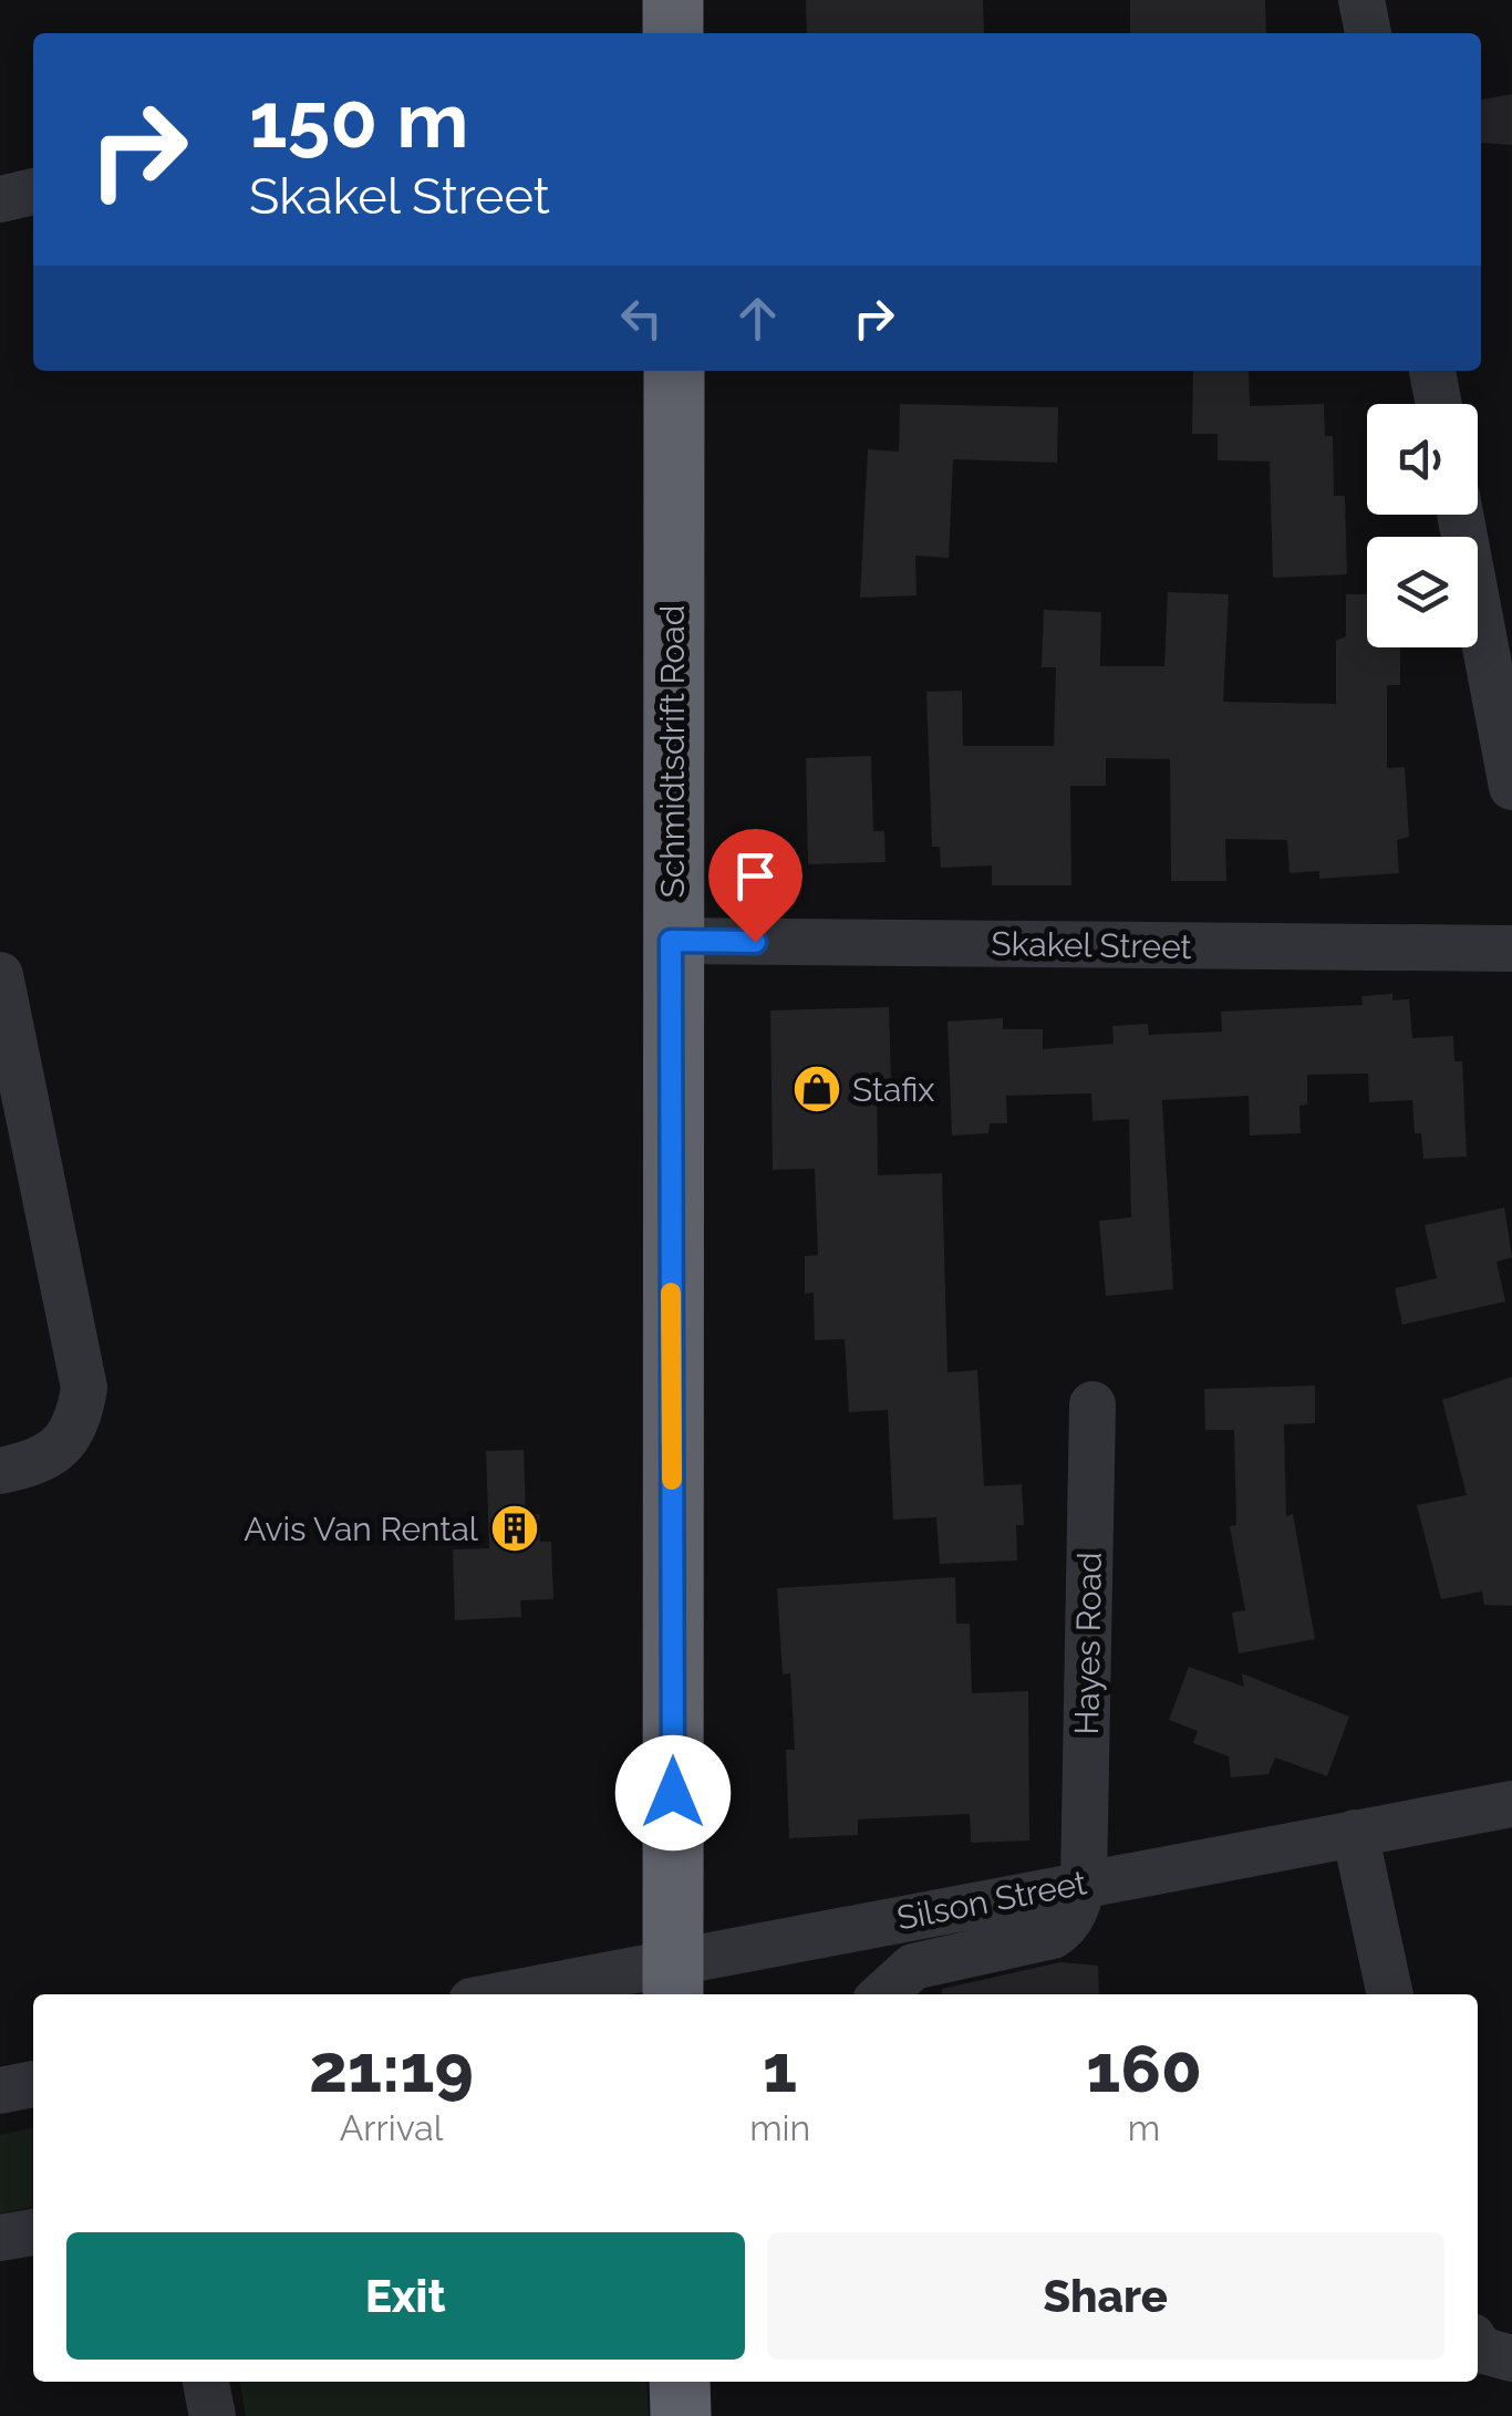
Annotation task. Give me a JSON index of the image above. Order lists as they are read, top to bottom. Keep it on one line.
{"streets":{"highway":["Schmidtsdrift Road"],"street":["Skakel Street","Hayes Road","Silson Street"]},"crossings":[["Schmidtsdrift Road","Skakel Street"],["Schmidtsdrift Road","Silson Street"],["Hayes Road","Silson Street"]],"places":{"shop":["Stafix"],"building":["Avis Van Rental"]},"page":{"turn":["150 m","Skakel Street"],"eta":["21:19","Arrival","1","min","160","m"],"buttons":["Exit","Share"]}}
